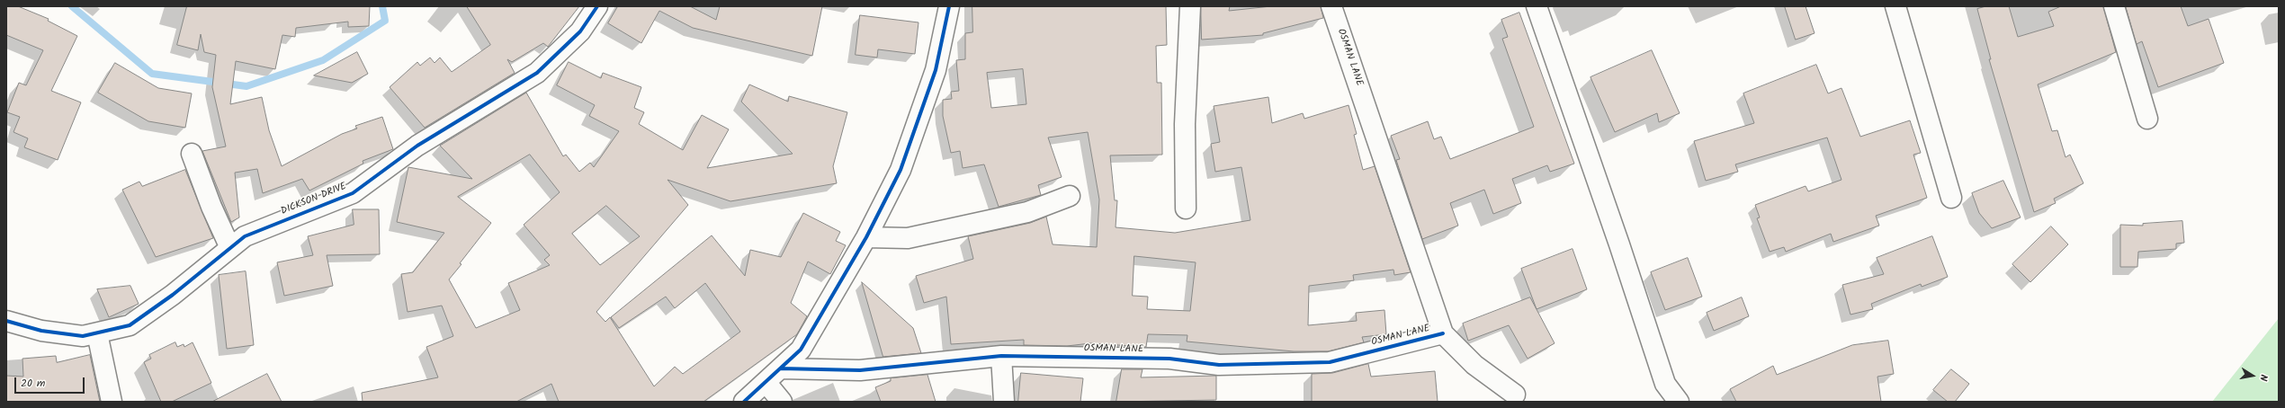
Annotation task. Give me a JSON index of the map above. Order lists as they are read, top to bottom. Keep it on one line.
{"streets":{"street":["OSMAN LANE","DICKSON DRIVE"]},"scale_bar":"20 m","north":"right"}
